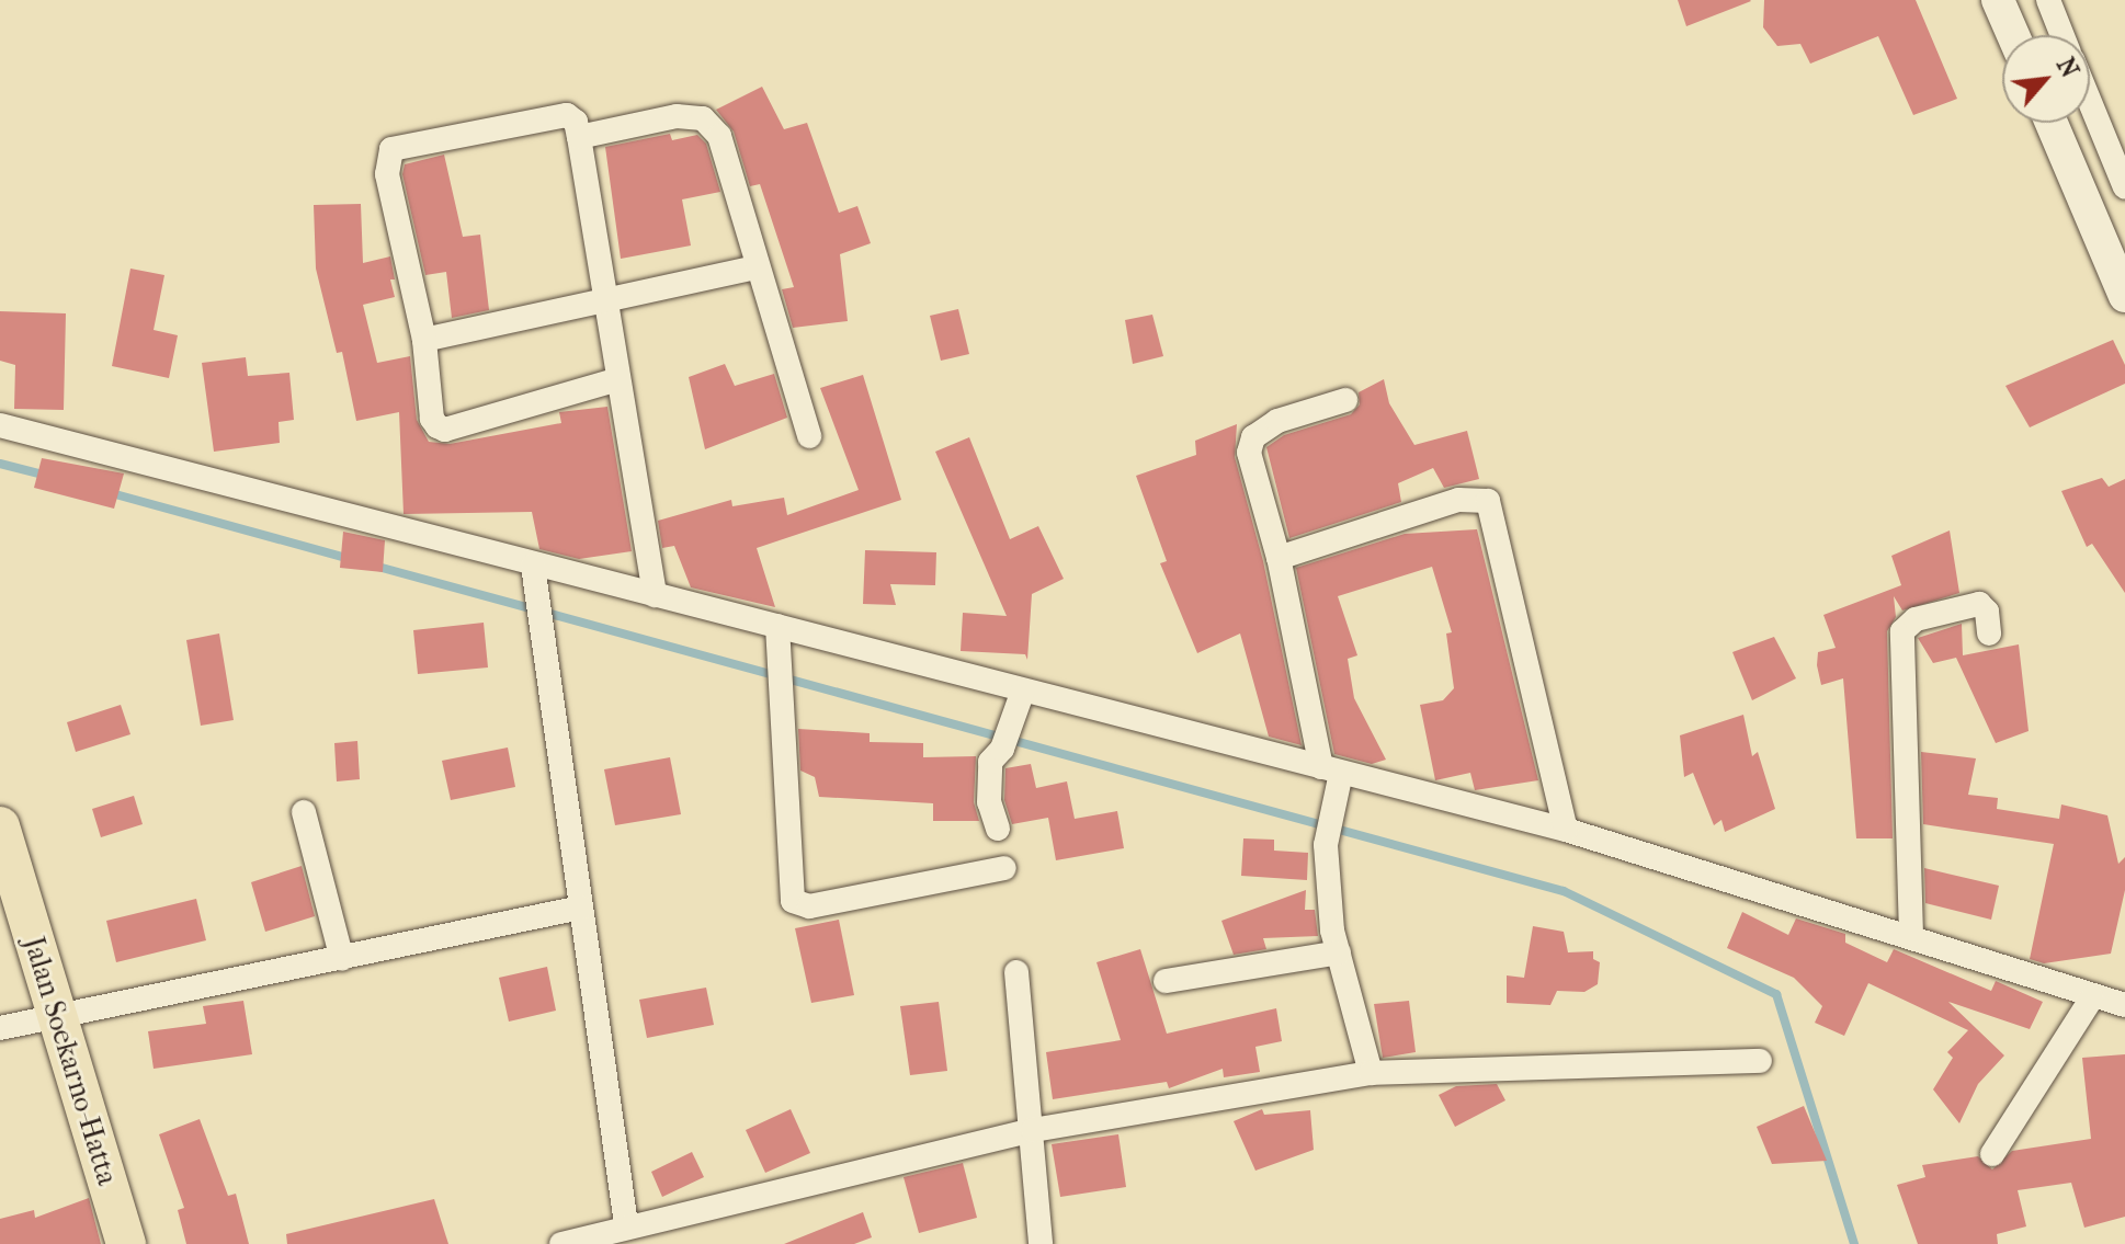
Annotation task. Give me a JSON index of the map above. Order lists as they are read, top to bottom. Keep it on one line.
{"streets":{"highway":["Jalan Soekarno-Hatta"]},"north":"top right"}
